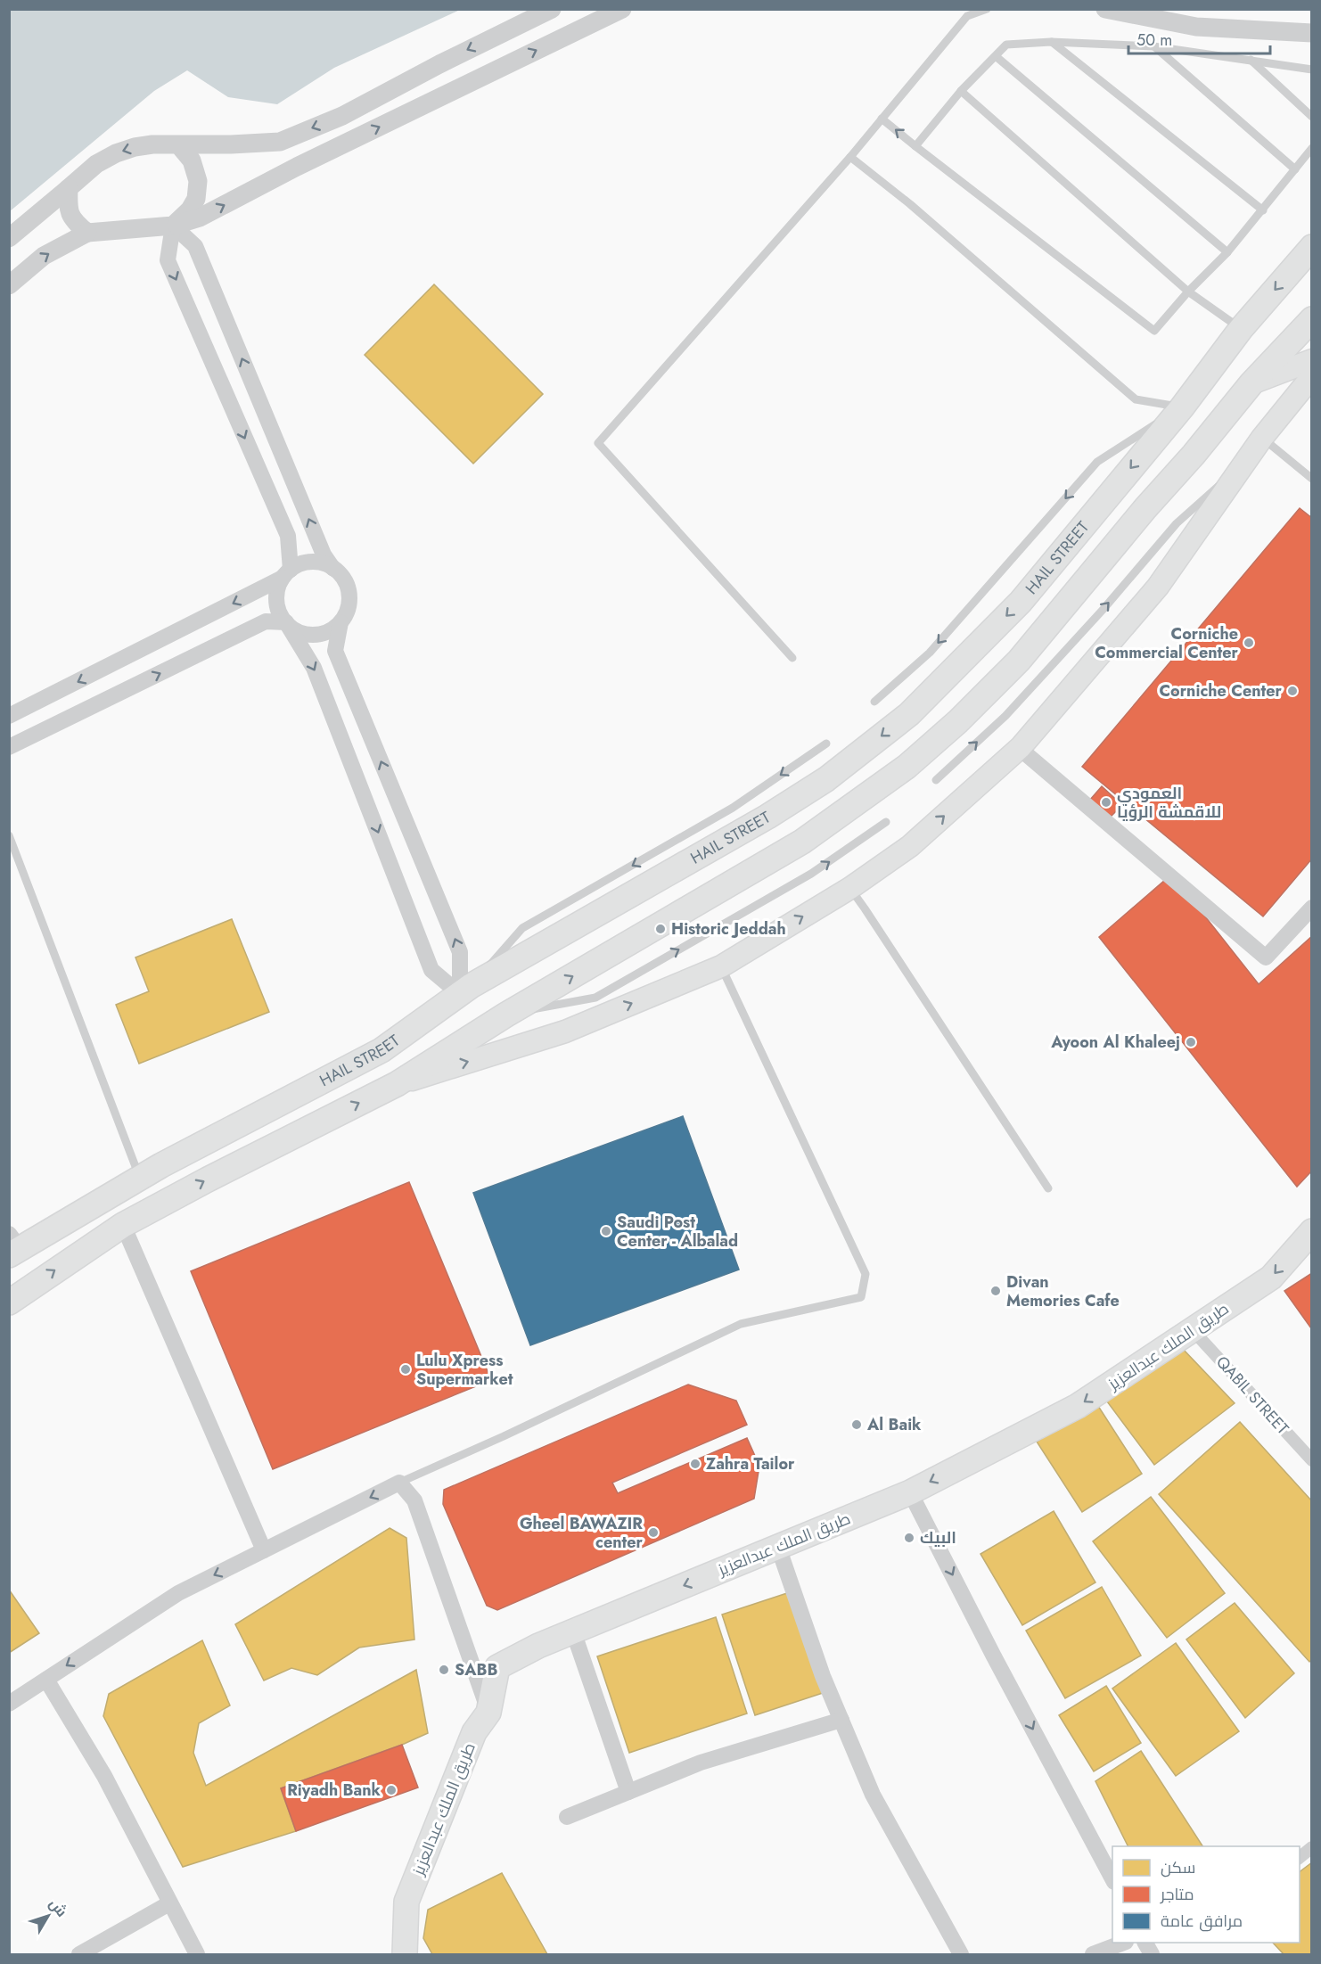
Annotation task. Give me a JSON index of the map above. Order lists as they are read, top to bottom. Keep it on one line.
{"streets":{"main road":["HAIL STREET","طريق الملك عبدالعزيز"],"street":["QABIL STREET"]},"crossings":[["طريق الملك عبدالعزيز","QABIL STREET"]],"one_way":["طريق الملك عبدالعزيز"],"places":["Corniche Commercial Center","Corniche Center","العمودي للاقمشة الرؤيا","Historic Jeddah","Ayoon Al Khaleej","Saudi Post Center - Albalad","Divan Memories Cafe","Lulu Xpress Supermarket","Al Baik","Zahra Tailor","Gheel BAWAZIR center","البيك","SABB","Riyadh Bank"],"legend":["سكن","متاجر","مرافق عامة"],"scale_bar":"50 m","north":"top right"}
